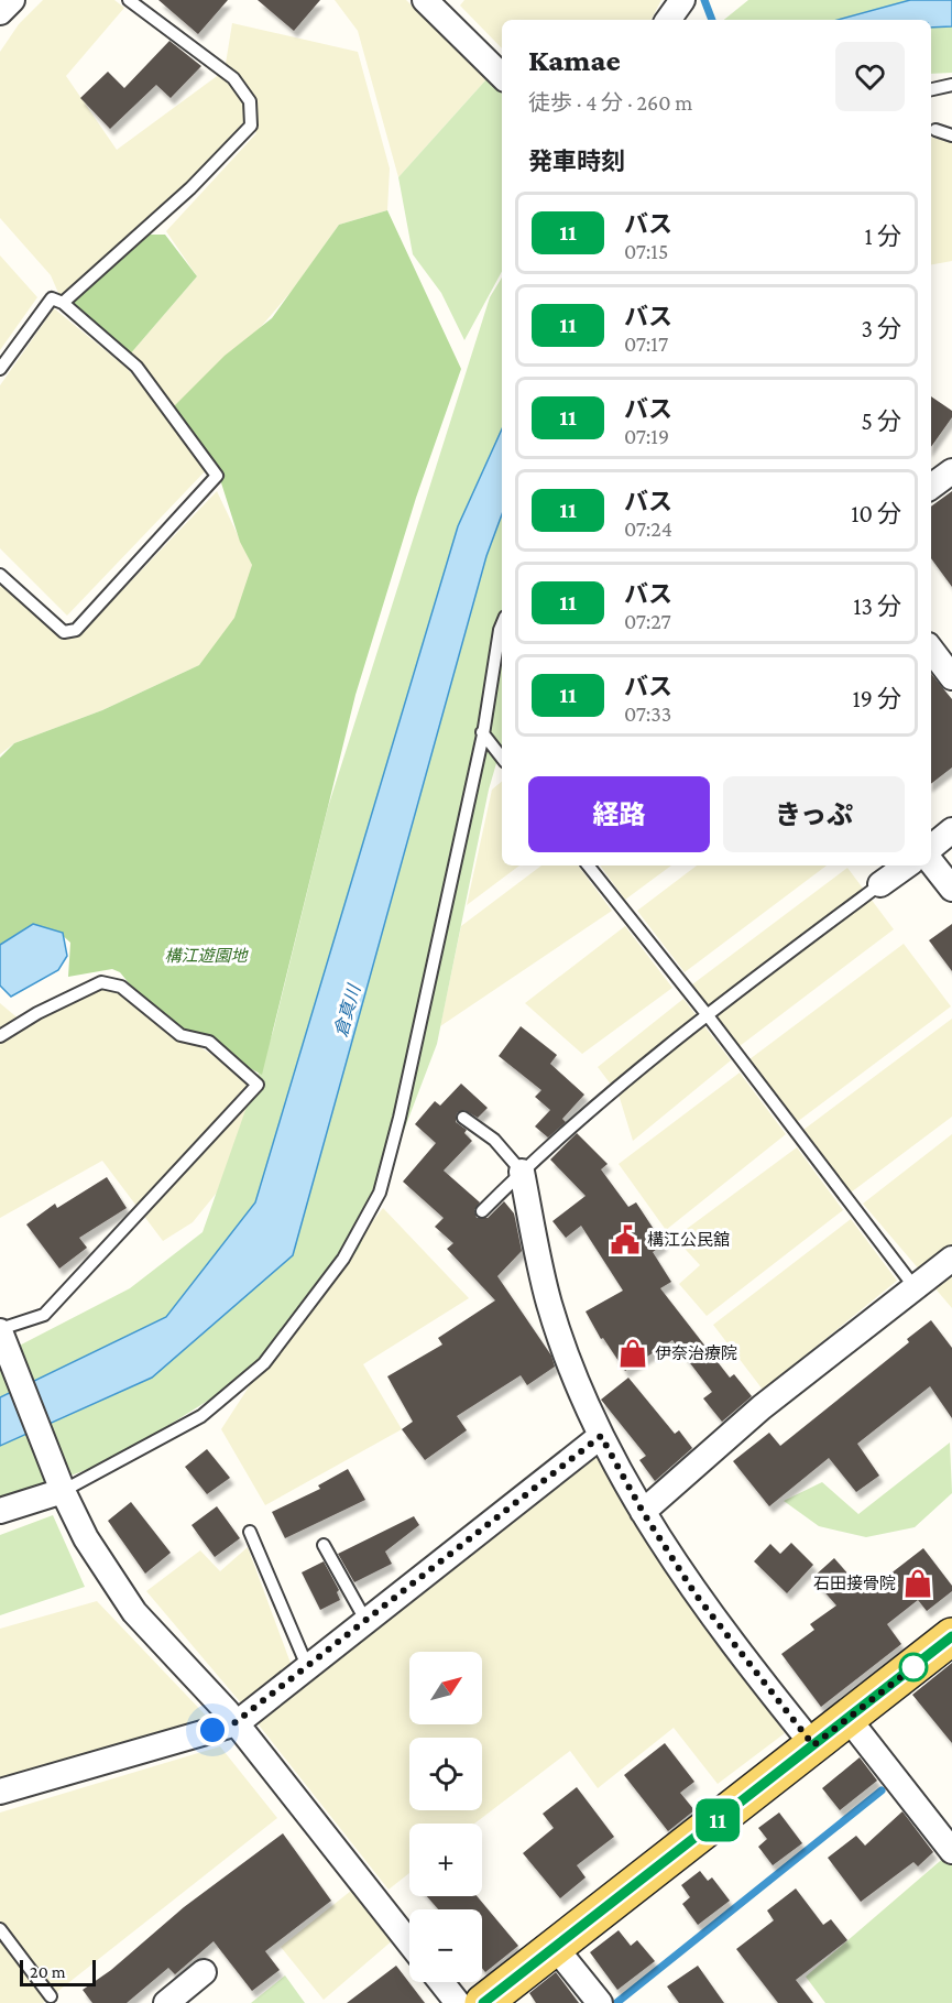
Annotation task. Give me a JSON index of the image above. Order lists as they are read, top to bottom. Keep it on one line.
{"water":["倉真川"],"parks":["構江遊園地"],"places":{"public building":["構江公民舘"],"shop":["伊奈治療院","石田接骨院"]},"lines":["bus line 11"],"scale_bar":"20 m","north":"top right","page":{"on_map":"11","heading":[["Kamae","徒歩 · 4 分 · 260 m"],"発車時刻"],"list":[{"mark":"11","name":"バス","note":"07:15","value":"1 分"},{"mark":"11","name":"バス","note":"07:17","value":"3 分"},{"mark":"11","name":"バス","note":"07:19","value":"5 分"},{"mark":"11","name":"バス","note":"07:24","value":"10 分"},{"mark":"11","name":"バス","note":"07:27","value":"13 分"},{"mark":"11","name":"バス","note":"07:33","value":"19 分"}],"buttons":["経路","きっぷ"],"map_buttons":["+","−"],"scale":"20 m"}}
